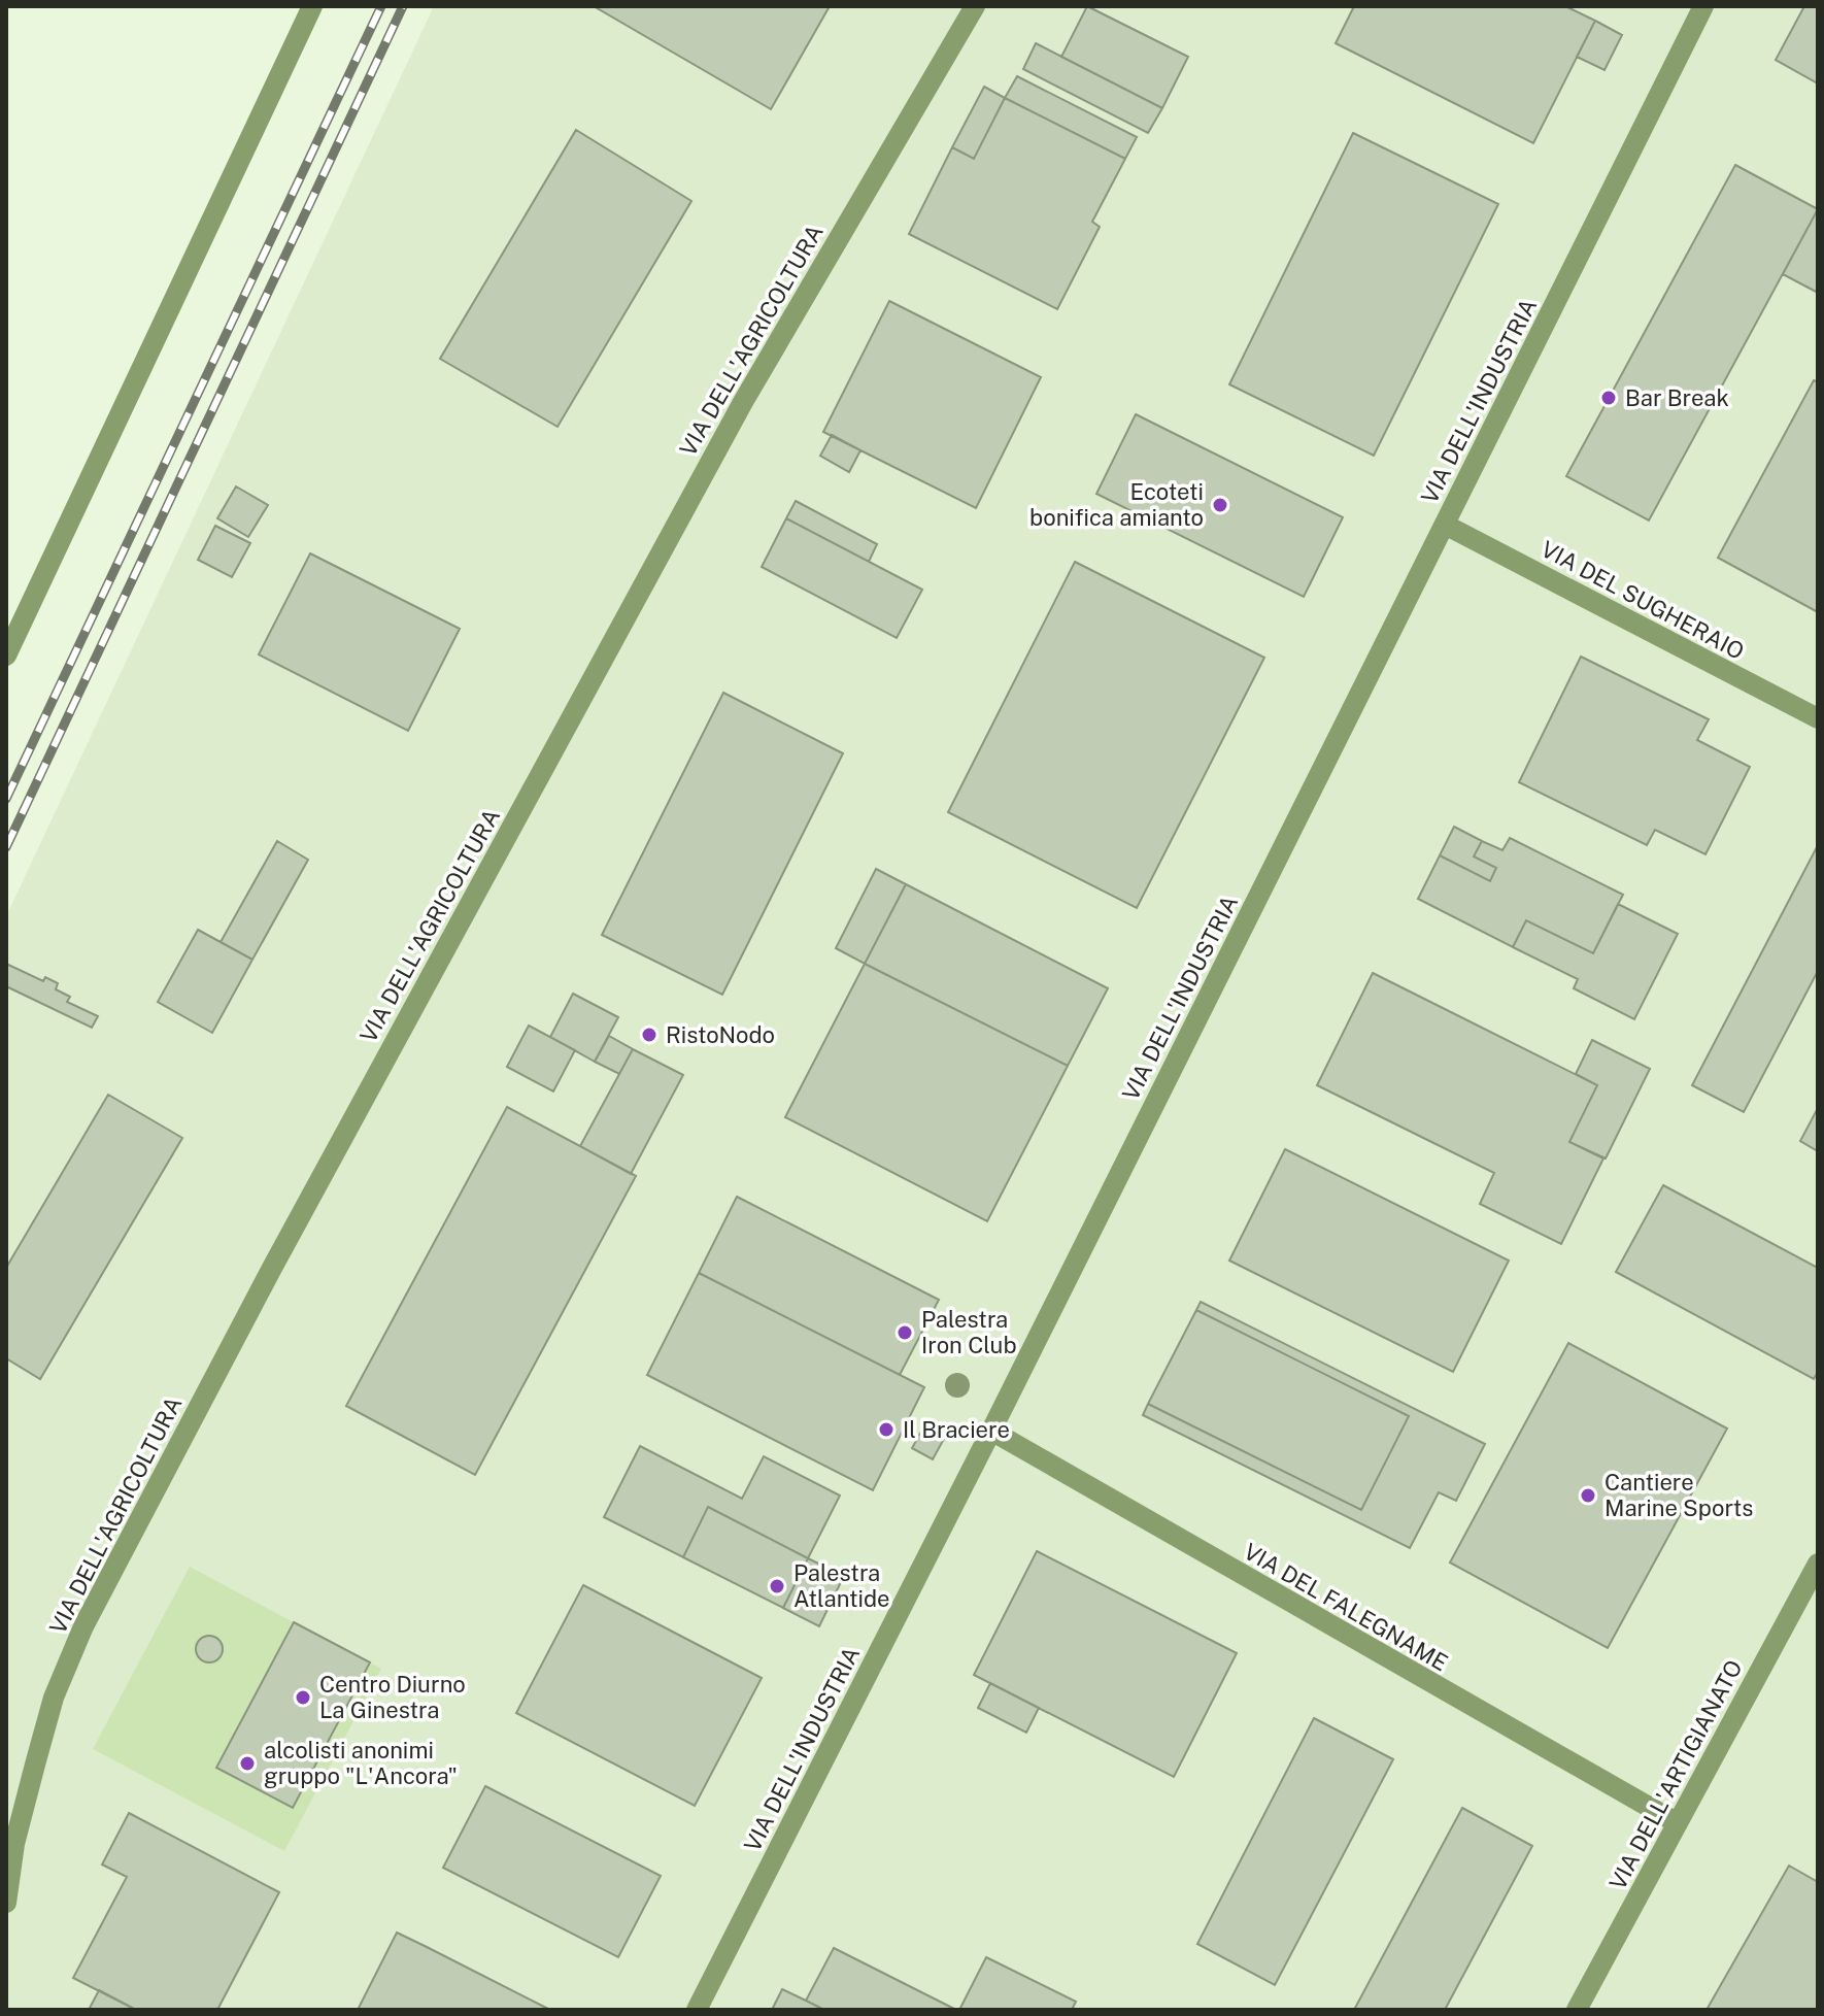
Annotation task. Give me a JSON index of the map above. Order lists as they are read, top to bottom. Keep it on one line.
{"streets":{"street":["VIA DELL'AGRICOLTURA","VIA DELL'INDUSTRIA","VIA DEL SUGHERAIO","VIA DEL FALEGNAME","VIA DELL'ARTIGIANATO"]},"crossings":[["VIA DELL'INDUSTRIA","VIA DEL SUGHERAIO"],["VIA DELL'INDUSTRIA","VIA DEL FALEGNAME"],["VIA DEL FALEGNAME","VIA DELL'ARTIGIANATO"]],"places":["Bar Break","Ecoteti bonifica amianto","RistoNodo","Palestra Iron Club","Il Braciere","Cantiere Marine Sports","Palestra Atlantide","Centro Diurno La Ginestra","alcolisti anonimi gruppo \"L'Ancora\""]}
